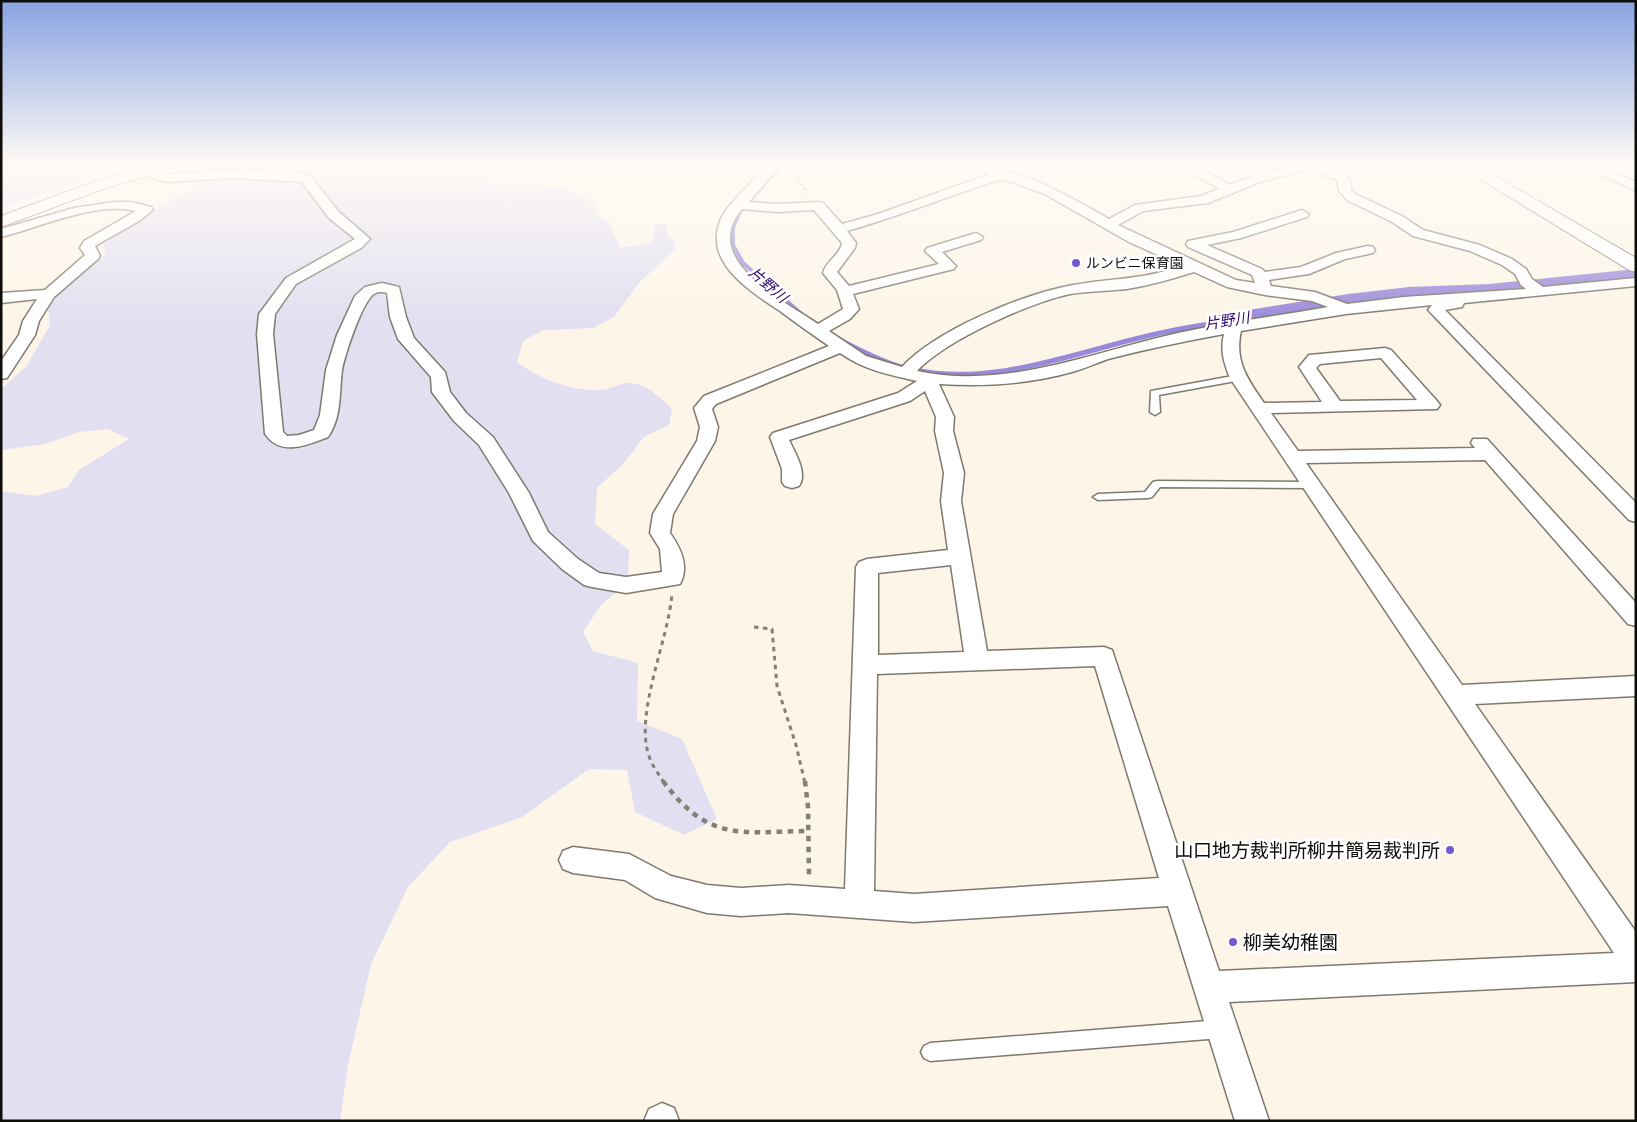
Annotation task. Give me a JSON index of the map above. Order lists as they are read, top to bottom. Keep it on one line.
{"water":["片野川"],"places":["ルンビニ保育園","山口地方裁判所柳井簡易裁判所","柳美幼稚園"]}
